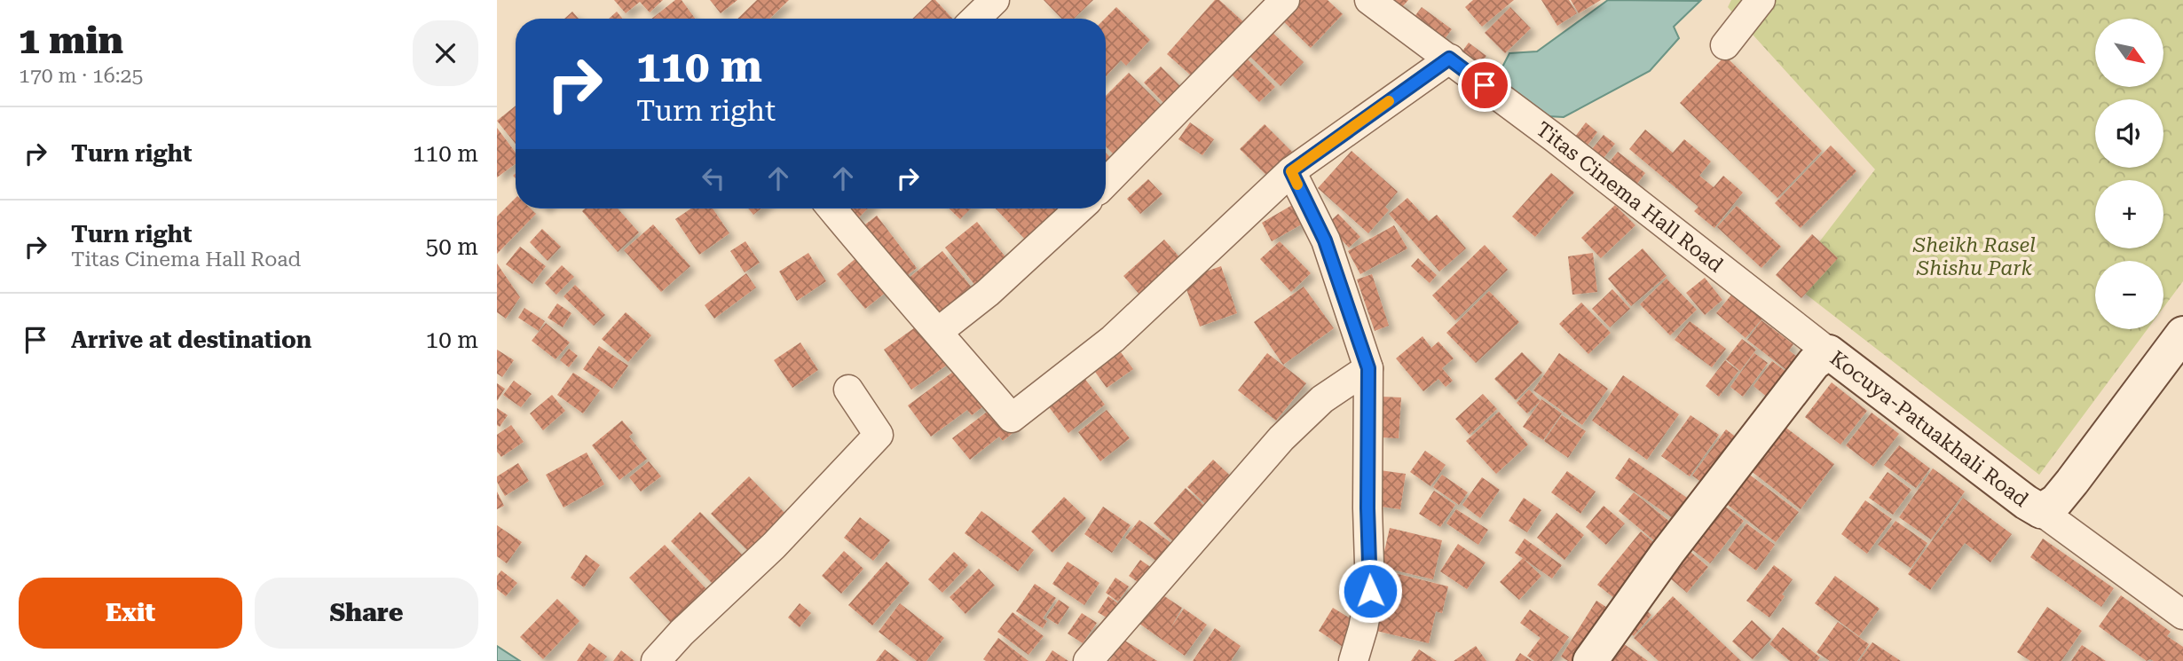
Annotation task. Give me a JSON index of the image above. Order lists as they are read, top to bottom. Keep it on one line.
{"streets":{"main road":["Kocuya-Patuakhali Road"],"street":["Titas Cinema Hall Road"]},"crossings":[["Titas Cinema Hall Road","Kocuya-Patuakhali Road"]],"parks":["Sheikh Rasel Shishu Park"],"north":"bottom right","page":{"heading":["1 min","170 m · 16:25"],"map_buttons":["+","−"],"turn":["110 m","Turn right"],"list":[{"name":"Turn right","value":"110 m"},{"name":"Turn right","note":"Titas Cinema Hall Road","value":"50 m"},{"name":"Arrive at destination","value":"10 m"}],"buttons":["Exit","Share"]}}
